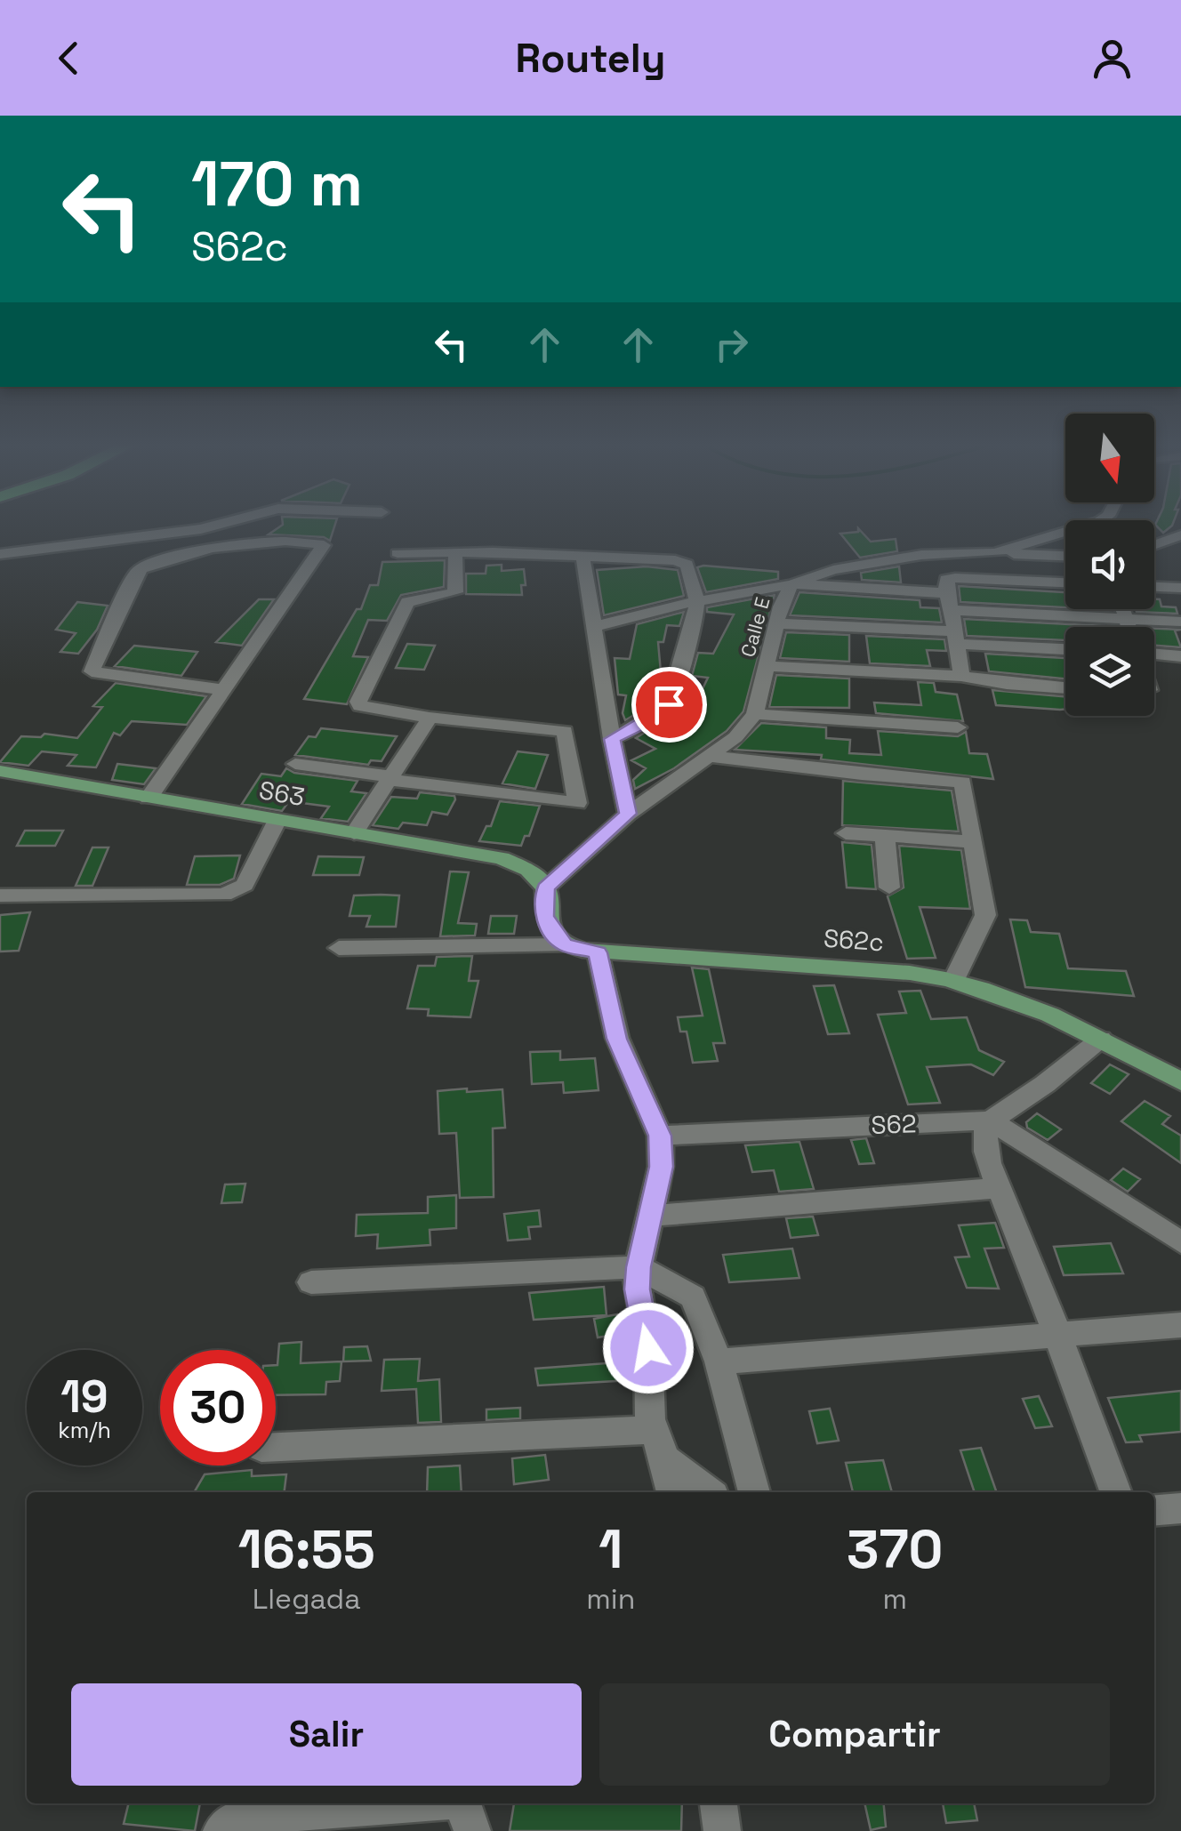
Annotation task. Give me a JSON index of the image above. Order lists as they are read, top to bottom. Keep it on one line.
{"streets":{"main road":["S63","S62c"],"street":["Calle E","S62"]},"north":"bottom","page":{"header":"Routely","turn":["170 m","S62c"],"speed":"19 km/h","limit":"30","eta":["16:55","Llegada","1","min","370","m"],"buttons":["Salir","Compartir"]}}
